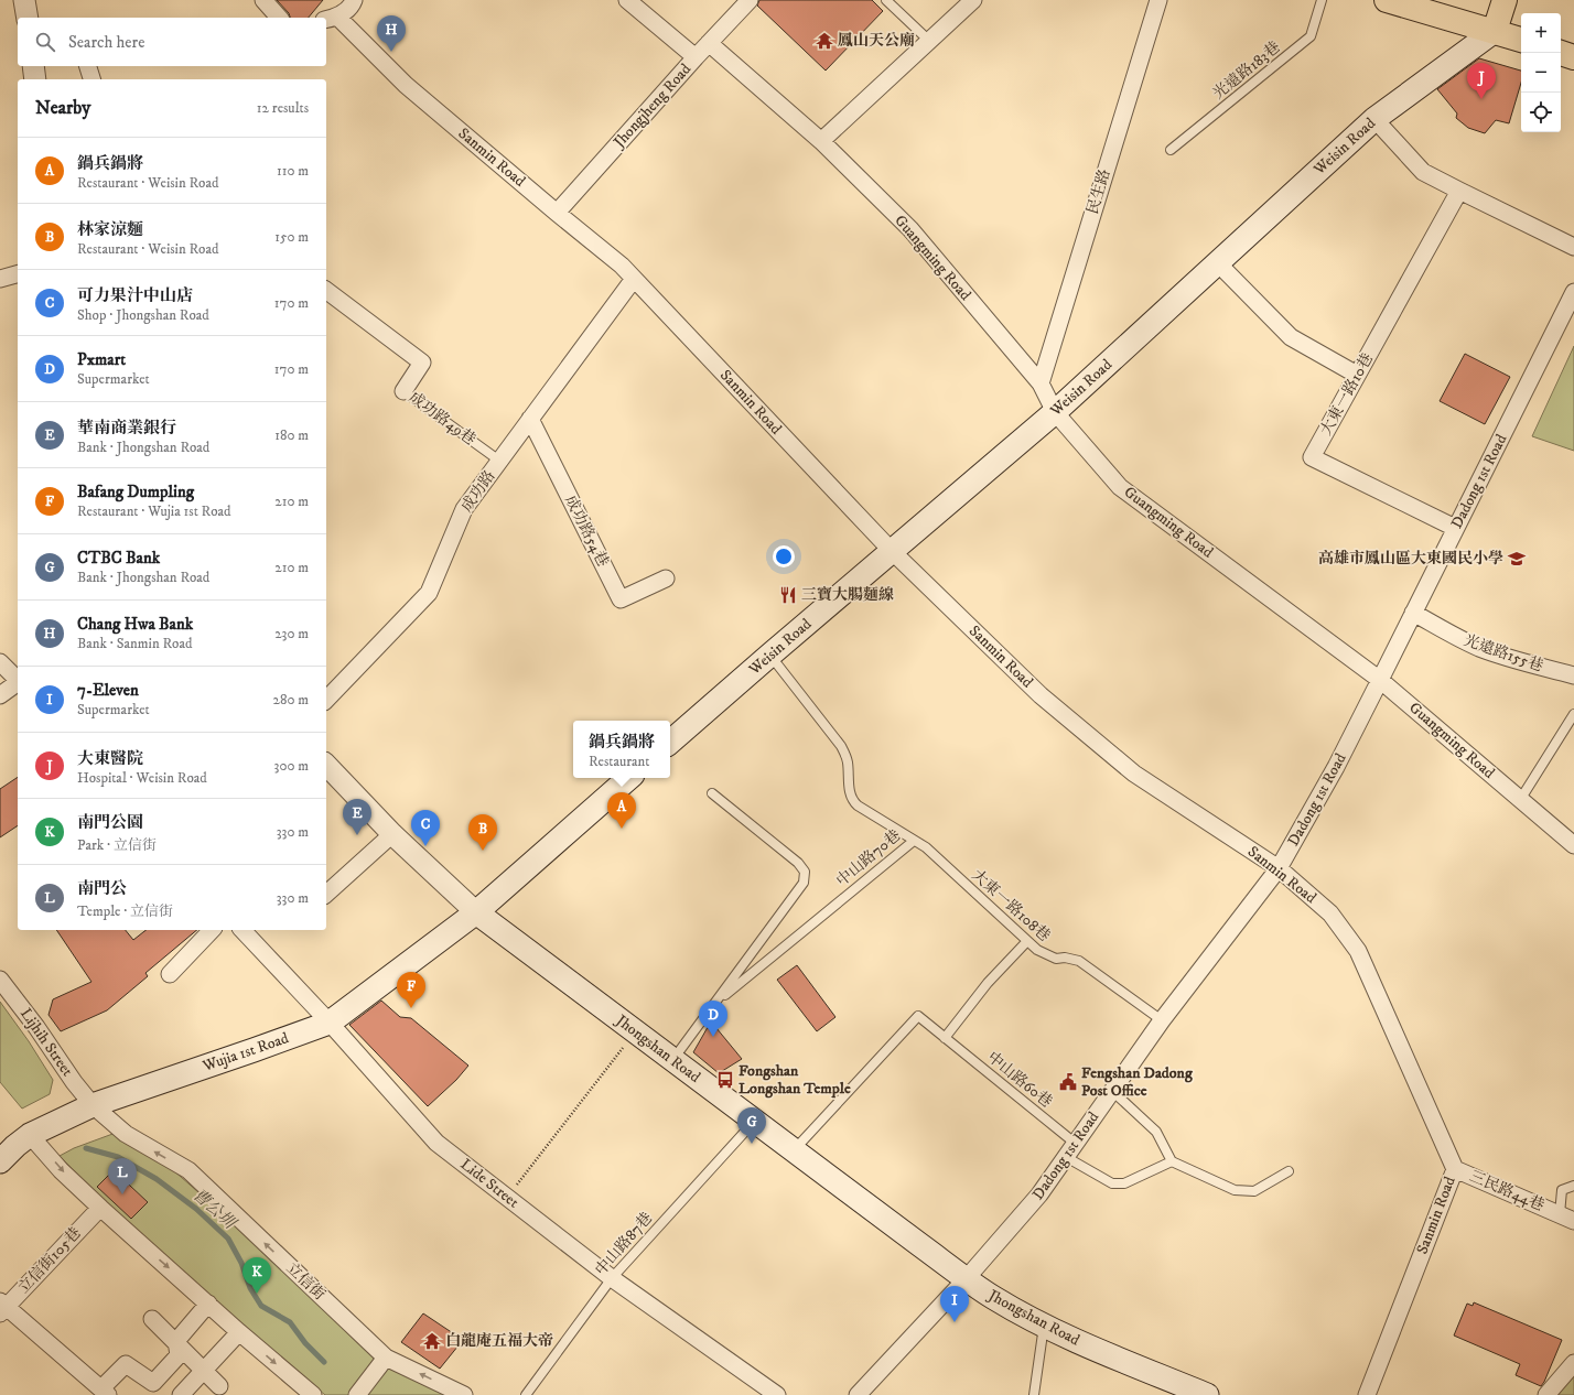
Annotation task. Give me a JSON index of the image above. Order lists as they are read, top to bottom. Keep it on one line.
{"streets":{"main road":["Weisin Road","Jhongshan Road","Wujia 1st Road"],"street":["Jhongjheng Road","Sanmin Road","民生路","Guangming Road","大東一路10巷","成功路49巷","Dadong 1st Road","成功路","成功路54巷","光遠路155巷","Lijhih Street","Lide Street","三民路44巷","立信街105巷","立信街"],"lane":["光遠路183巷","中山路70巷","大東一路108巷","中山路60巷","中山路87巷"]},"crossings":[["Jhongjheng Road","Sanmin Road"],["Jhongjheng Road","Guangming Road"],["Weisin Road","Sanmin Road"],["Weisin Road","Guangming Road"],["Weisin Road","中山路70巷"],["Sanmin Road","Dadong 1st Road"],["Sanmin Road","成功路"],["Sanmin Road","三民路44巷"],["民生路","Guangming Road"],["Guangming Road","Dadong 1st Road"],["大東一路10巷","Dadong 1st Road"],["成功路49巷","成功路"],["Dadong 1st Road","光遠路155巷"],["Dadong 1st Road","大東一路108巷"],["Dadong 1st Road","Jhongshan Road"],["Dadong 1st Road","中山路60巷"],["成功路","成功路54巷"],["中山路70巷","大東一路108巷"],["中山路70巷","Jhongshan Road"],["Lijhih Street","Wujia 1st Road"],["Lijhih Street","立信街"],["Jhongshan Road","Wujia 1st Road"],["Jhongshan Road","中山路60巷"],["Jhongshan Road","中山路87巷"],["Wujia 1st Road","Lide Street"],["Wujia 1st Road","立信街"],["Lide Street","中山路87巷"]],"water":["曹公圳"],"places":{"temple":["鳳山天公廟","白龍庵五福大帝"],"school or university":["高雄市鳳山區大東國民小學"],"restaurant":["三寶大腸麵線"],"bus stop":["Fongshan Longshan Temple"],"public building":["Fengshan Dadong Post Office"]},"page":{"map_buttons":["+","−"],"pins":["H","J","A","E","C","B","F","D","G","L","K","I"],"search":"Search here","heading":["Nearby","12 results"],"list":[{"mark":"A","name":"鍋兵鍋將","note":"Restaurant · Weisin Road","value":"110 m"},{"mark":"B","name":"林家涼麵","note":"Restaurant · Weisin Road","value":"150 m"},{"mark":"C","name":"可力果汁中山店","note":"Shop · Jhongshan Road","value":"170 m"},{"mark":"D","name":"Pxmart","note":"Supermarket","value":"170 m"},{"mark":"E","name":"華南商業銀行","note":"Bank · Jhongshan Road","value":"180 m"},{"mark":"F","name":"Bafang Dumpling","note":"Restaurant · Wujia 1st Road","value":"210 m"},{"mark":"G","name":"CTBC Bank","note":"Bank · Jhongshan Road","value":"210 m"},{"mark":"H","name":"Chang Hwa Bank","note":"Bank · Sanmin Road","value":"230 m"},{"mark":"I","name":"7-Eleven","note":"Supermarket","value":"280 m"},{"mark":"J","name":"大東醫院","note":"Hospital · Weisin Road","value":"300 m"},{"mark":"K","name":"南門公園","note":"Park · 立信街","value":"330 m"},{"mark":"L","name":"南門公","note":"Temple · 立信街","value":"330 m"}],"popup":["鍋兵鍋將","Restaurant"]}}
